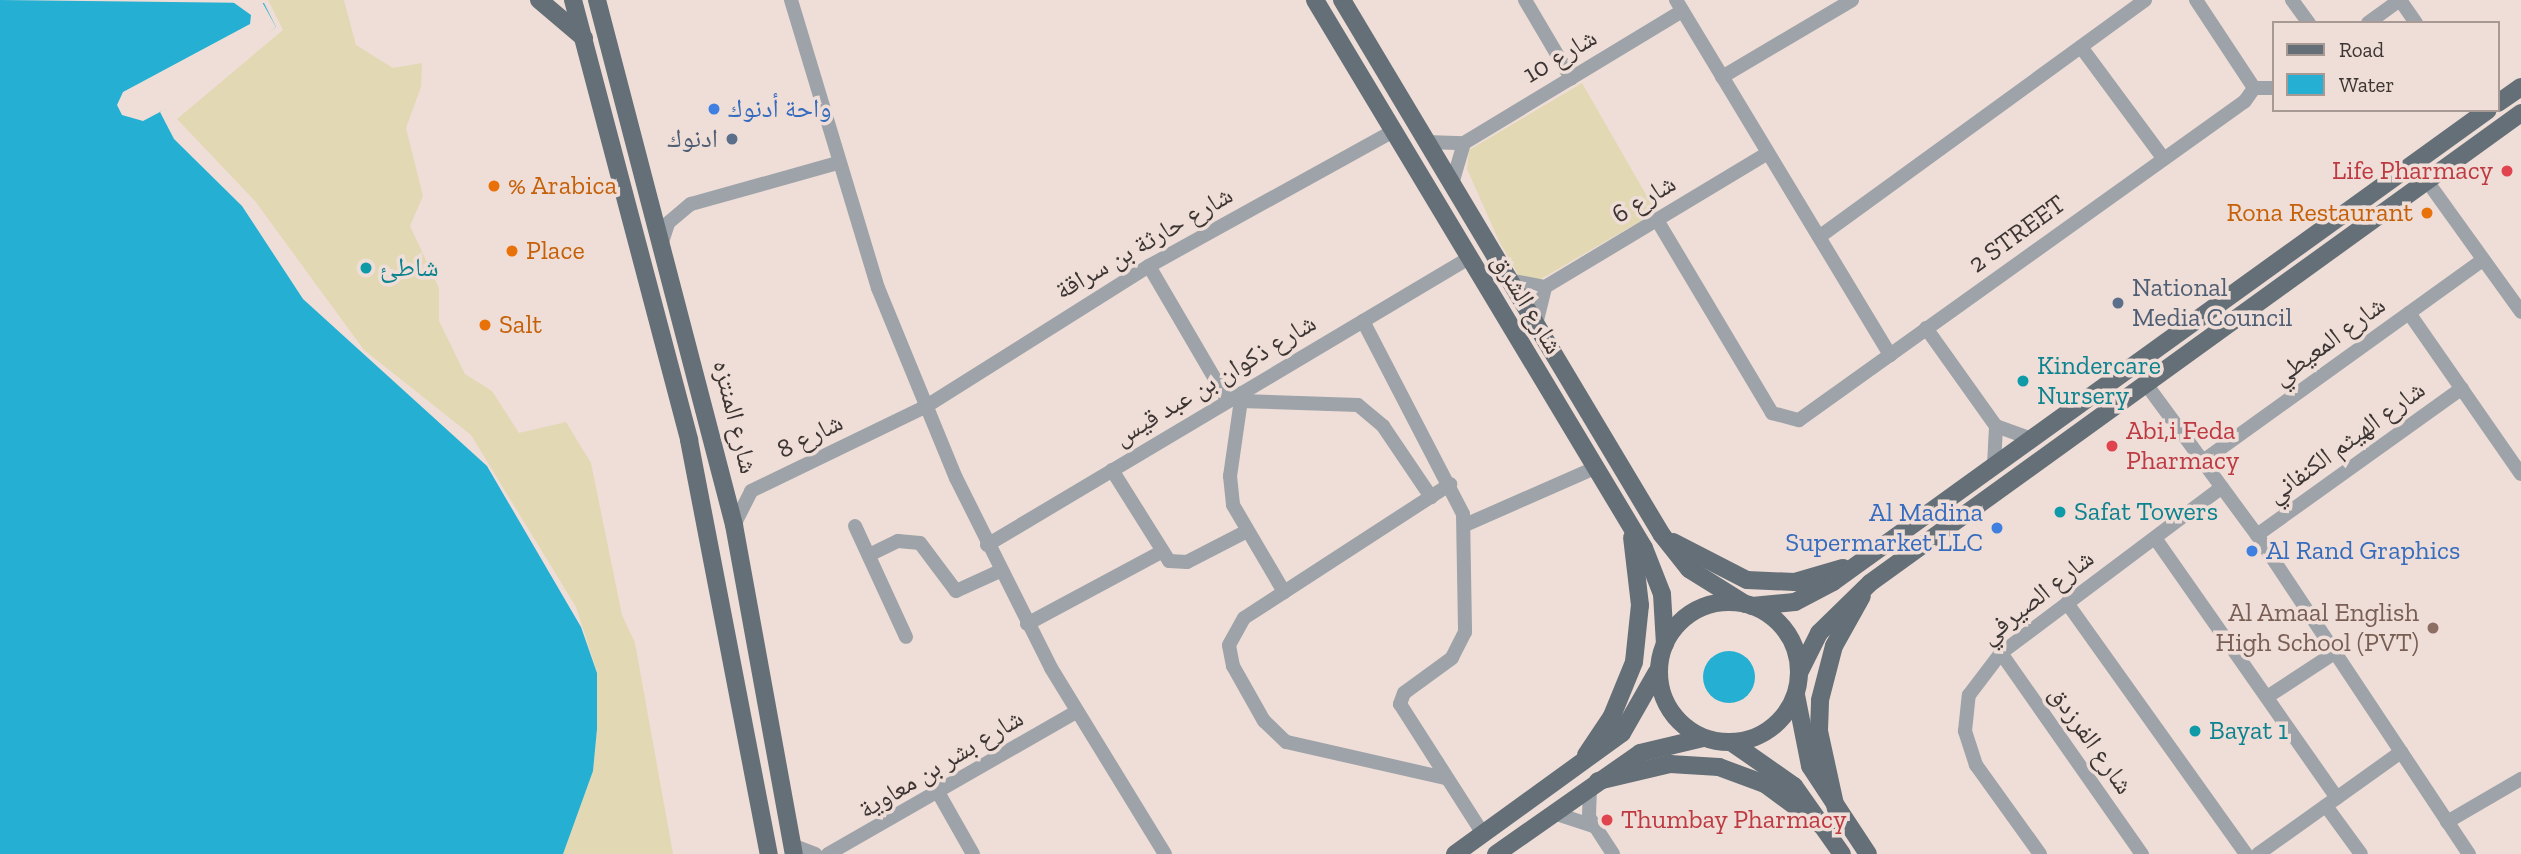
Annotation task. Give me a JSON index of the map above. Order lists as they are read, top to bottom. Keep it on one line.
{"streets":{"main road":["شارع الشرق","شارع المنتزه"],"street":["شارع 10","شارع 6","2 STREET","شارع حارثة بن سراقة","شارع المعيطي","شارع ذكوان بن عبد قيس","شارع 8","شارع الهيثم الكنفاني","شارع الصيرفي","شارع الفرزدق","شارع بشر بن معاوية"]},"crossings":[["شارع 6","2 STREET"],["شارع حارثة بن سراقة","شارع الشرق"],["شارع حارثة بن سراقة","شارع 8"],["شارع الشرق","شارع ذكوان بن عبد قيس"],["شارع المنتزه","شارع 8"],["شارع الصيرفي","شارع الفرزدق"]],"places":["واحة أدنوك","ادنوك","Life Pharmacy","% Arabica","Rona Restaurant","Place","شاطئ","National Media Council","Salt","Kindercare Nursery","Abi,i Feda Pharmacy","Safat Towers","Al Madina Supermarket LLC","Al Rand Graphics","Al Amaal English High School (PVT)","Bayat 1","Thumbay Pharmacy"],"legend":["Road","Water"]}
